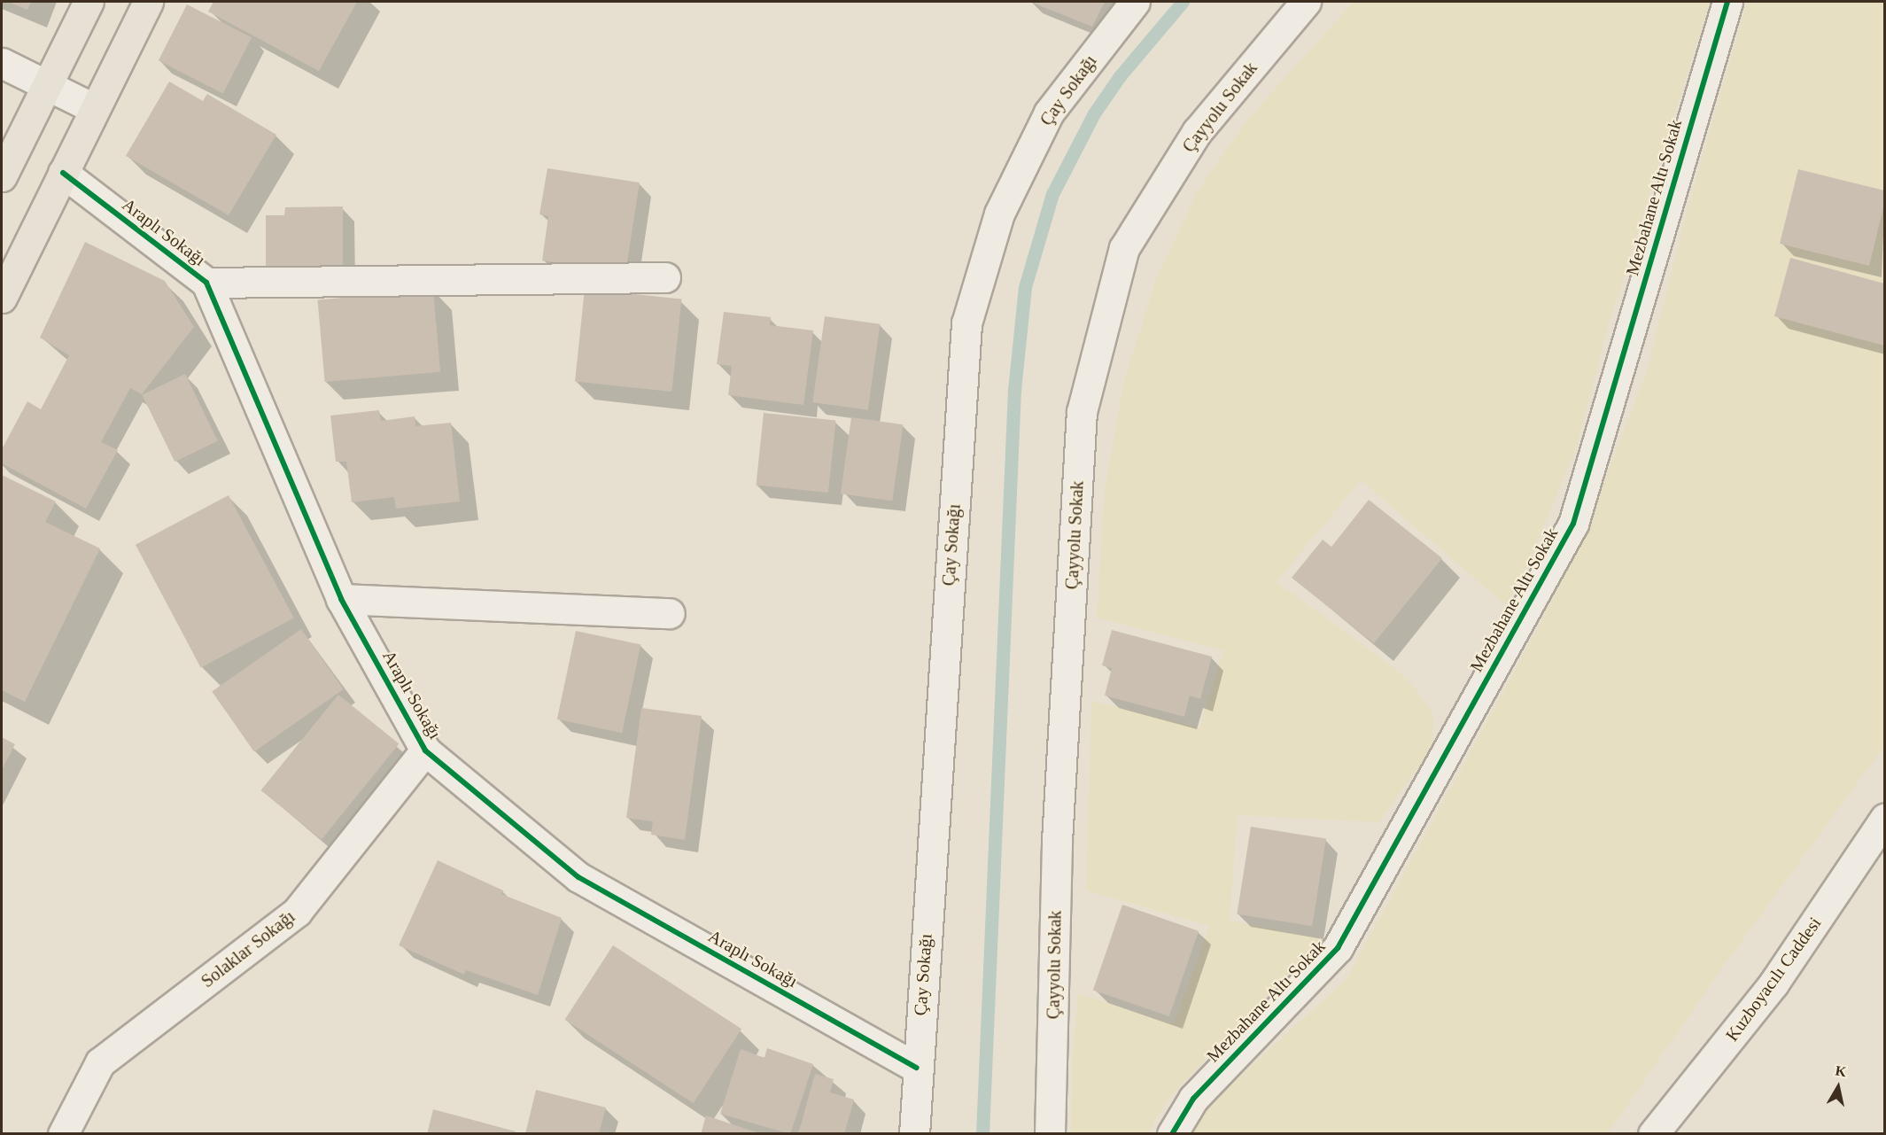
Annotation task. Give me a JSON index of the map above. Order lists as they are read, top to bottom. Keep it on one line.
{"streets":{"street":["Çay Sokağı","Çayyolu Sokak","Mezbahane Altı Sokak","Araplı Sokağı","Solaklar Sokağı","Kuzboyacılı Caddesi"]},"crossings":[["Çay Sokağı","Araplı Sokağı"],["Araplı Sokağı","Solaklar Sokağı"]],"north":"top"}
